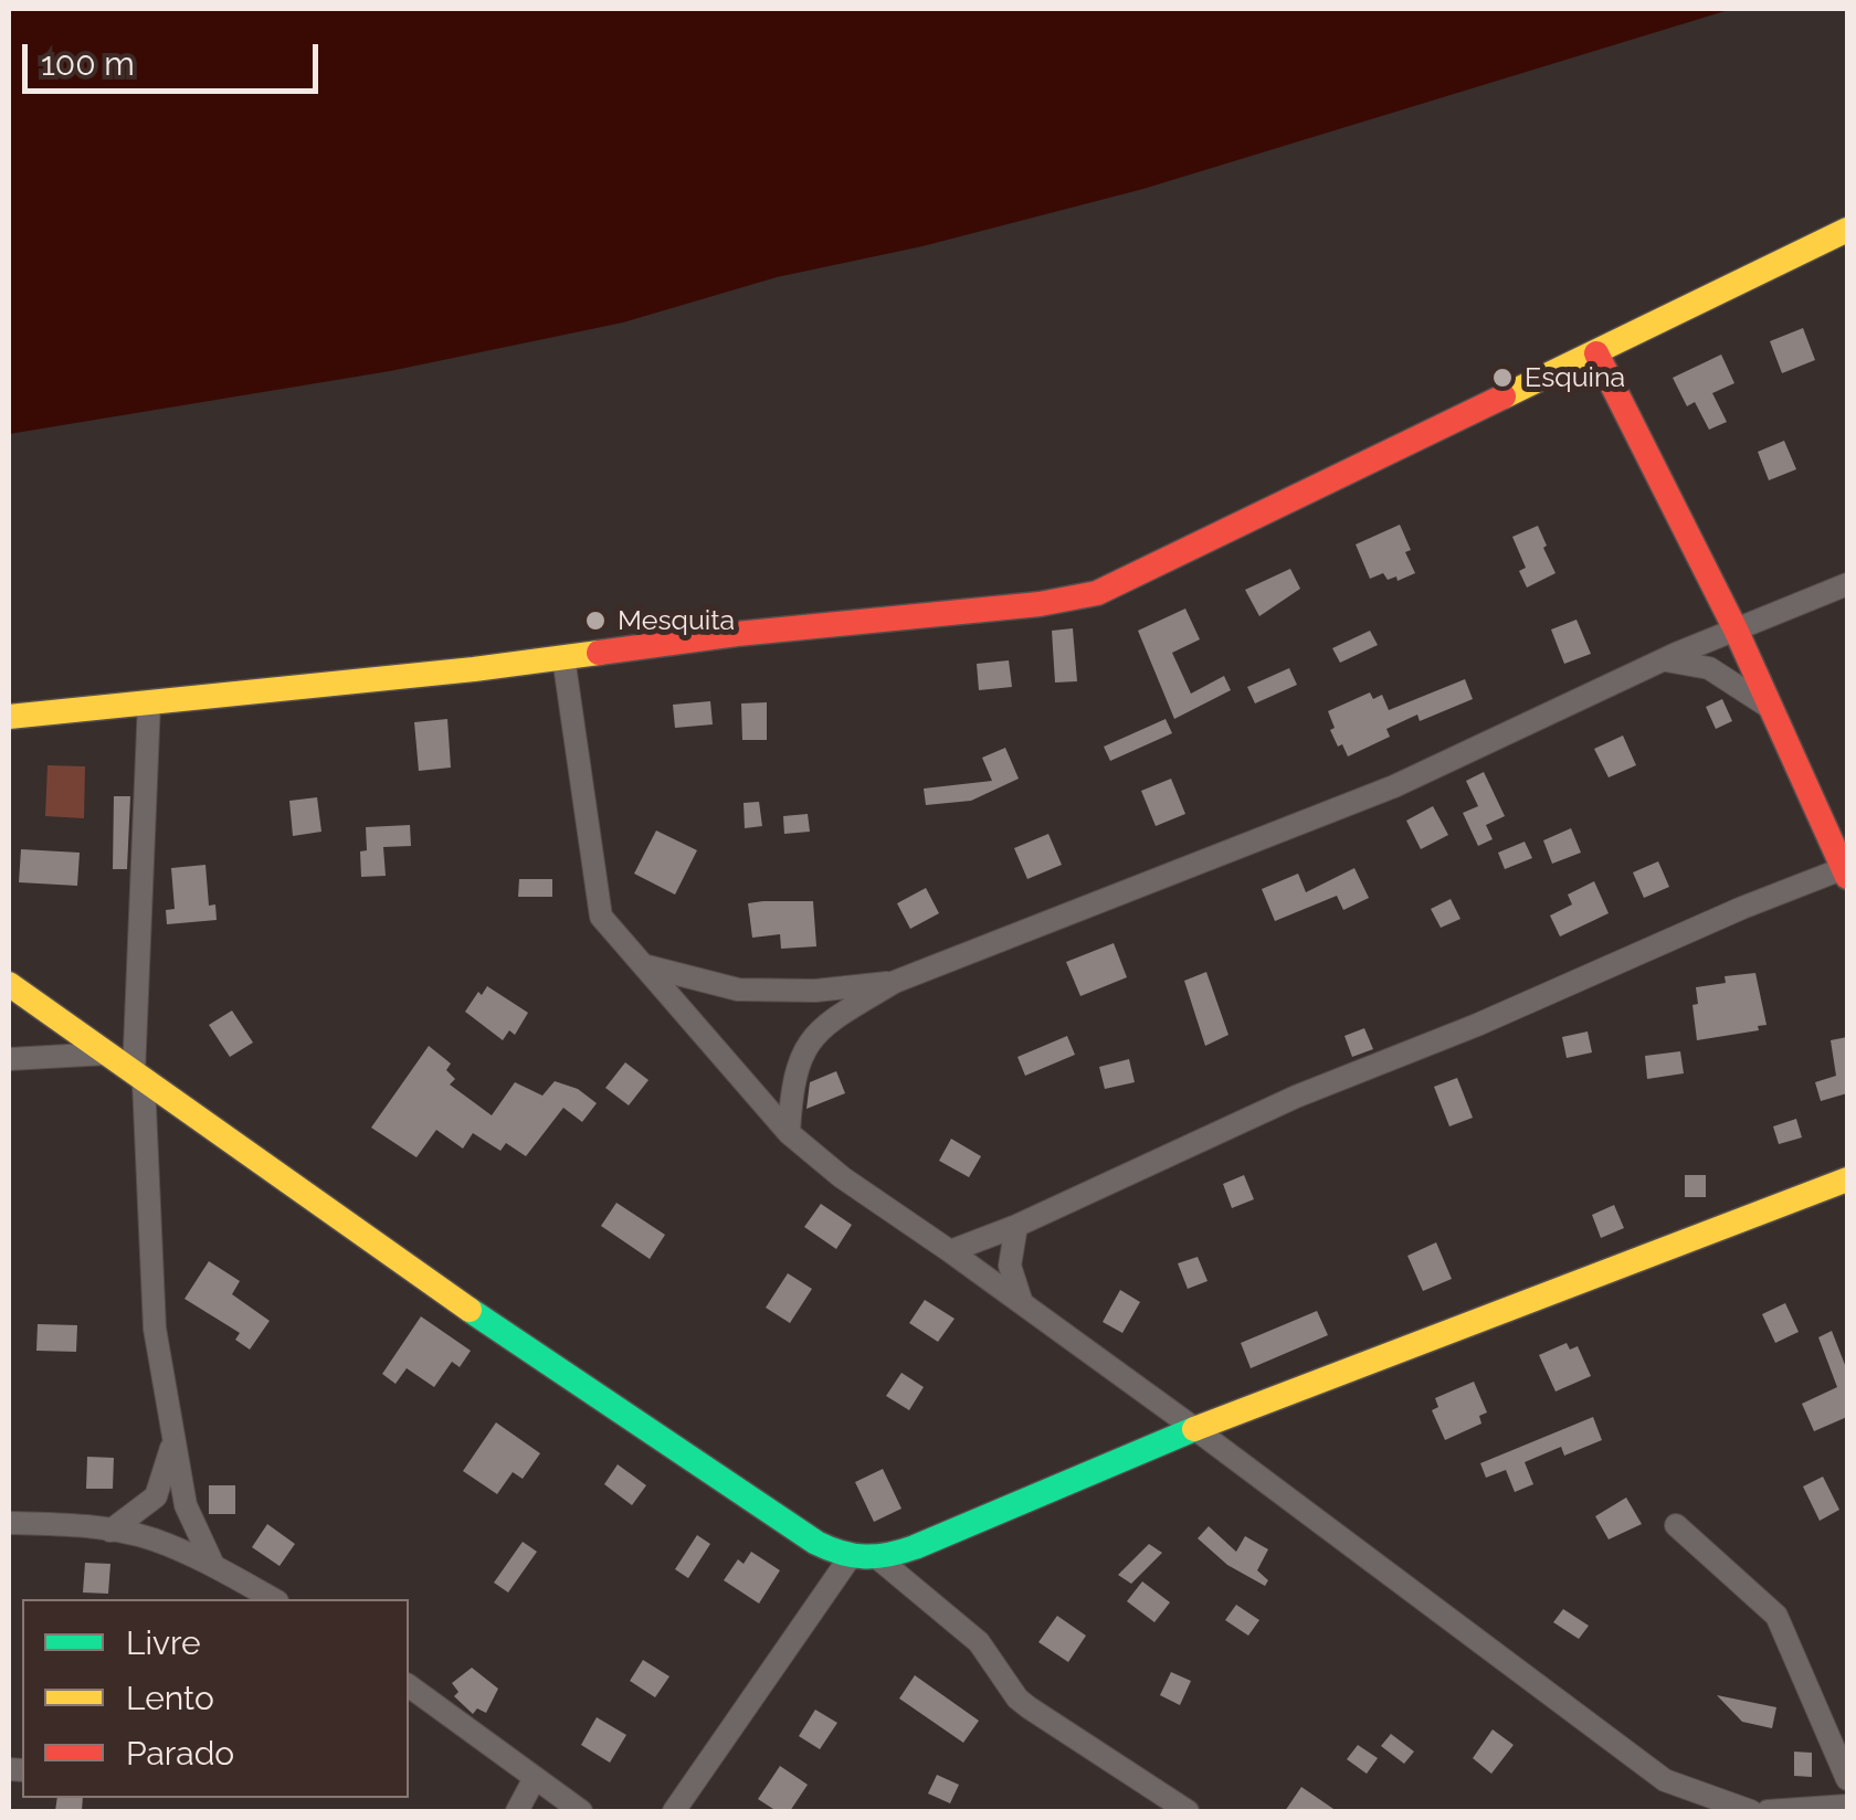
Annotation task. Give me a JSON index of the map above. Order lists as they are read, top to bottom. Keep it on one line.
{"places":["Esquina","Mesquita"],"legend":["Livre","Lento","Parado"],"scale_bar":"100 m"}
